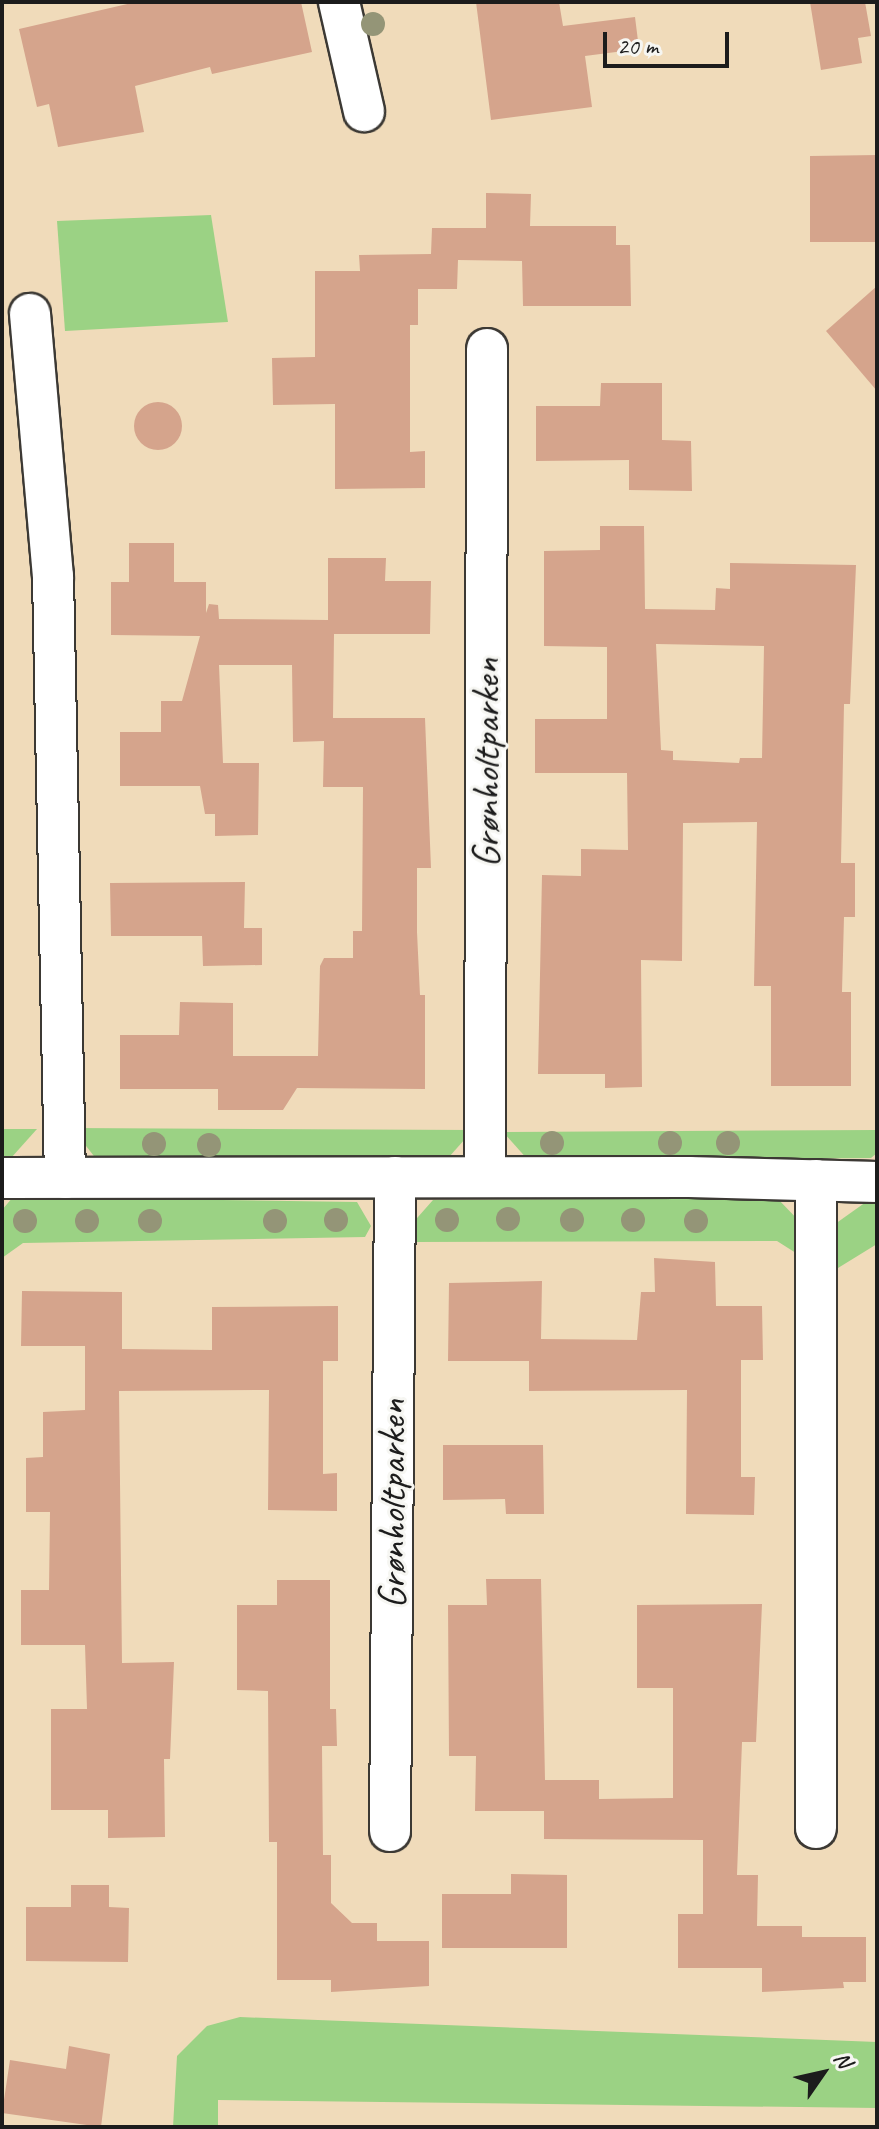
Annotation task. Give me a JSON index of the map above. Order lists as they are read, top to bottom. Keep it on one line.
{"streets":{"street":["Grønholtparken"]},"scale_bar":"20 m","north":"top right"}
